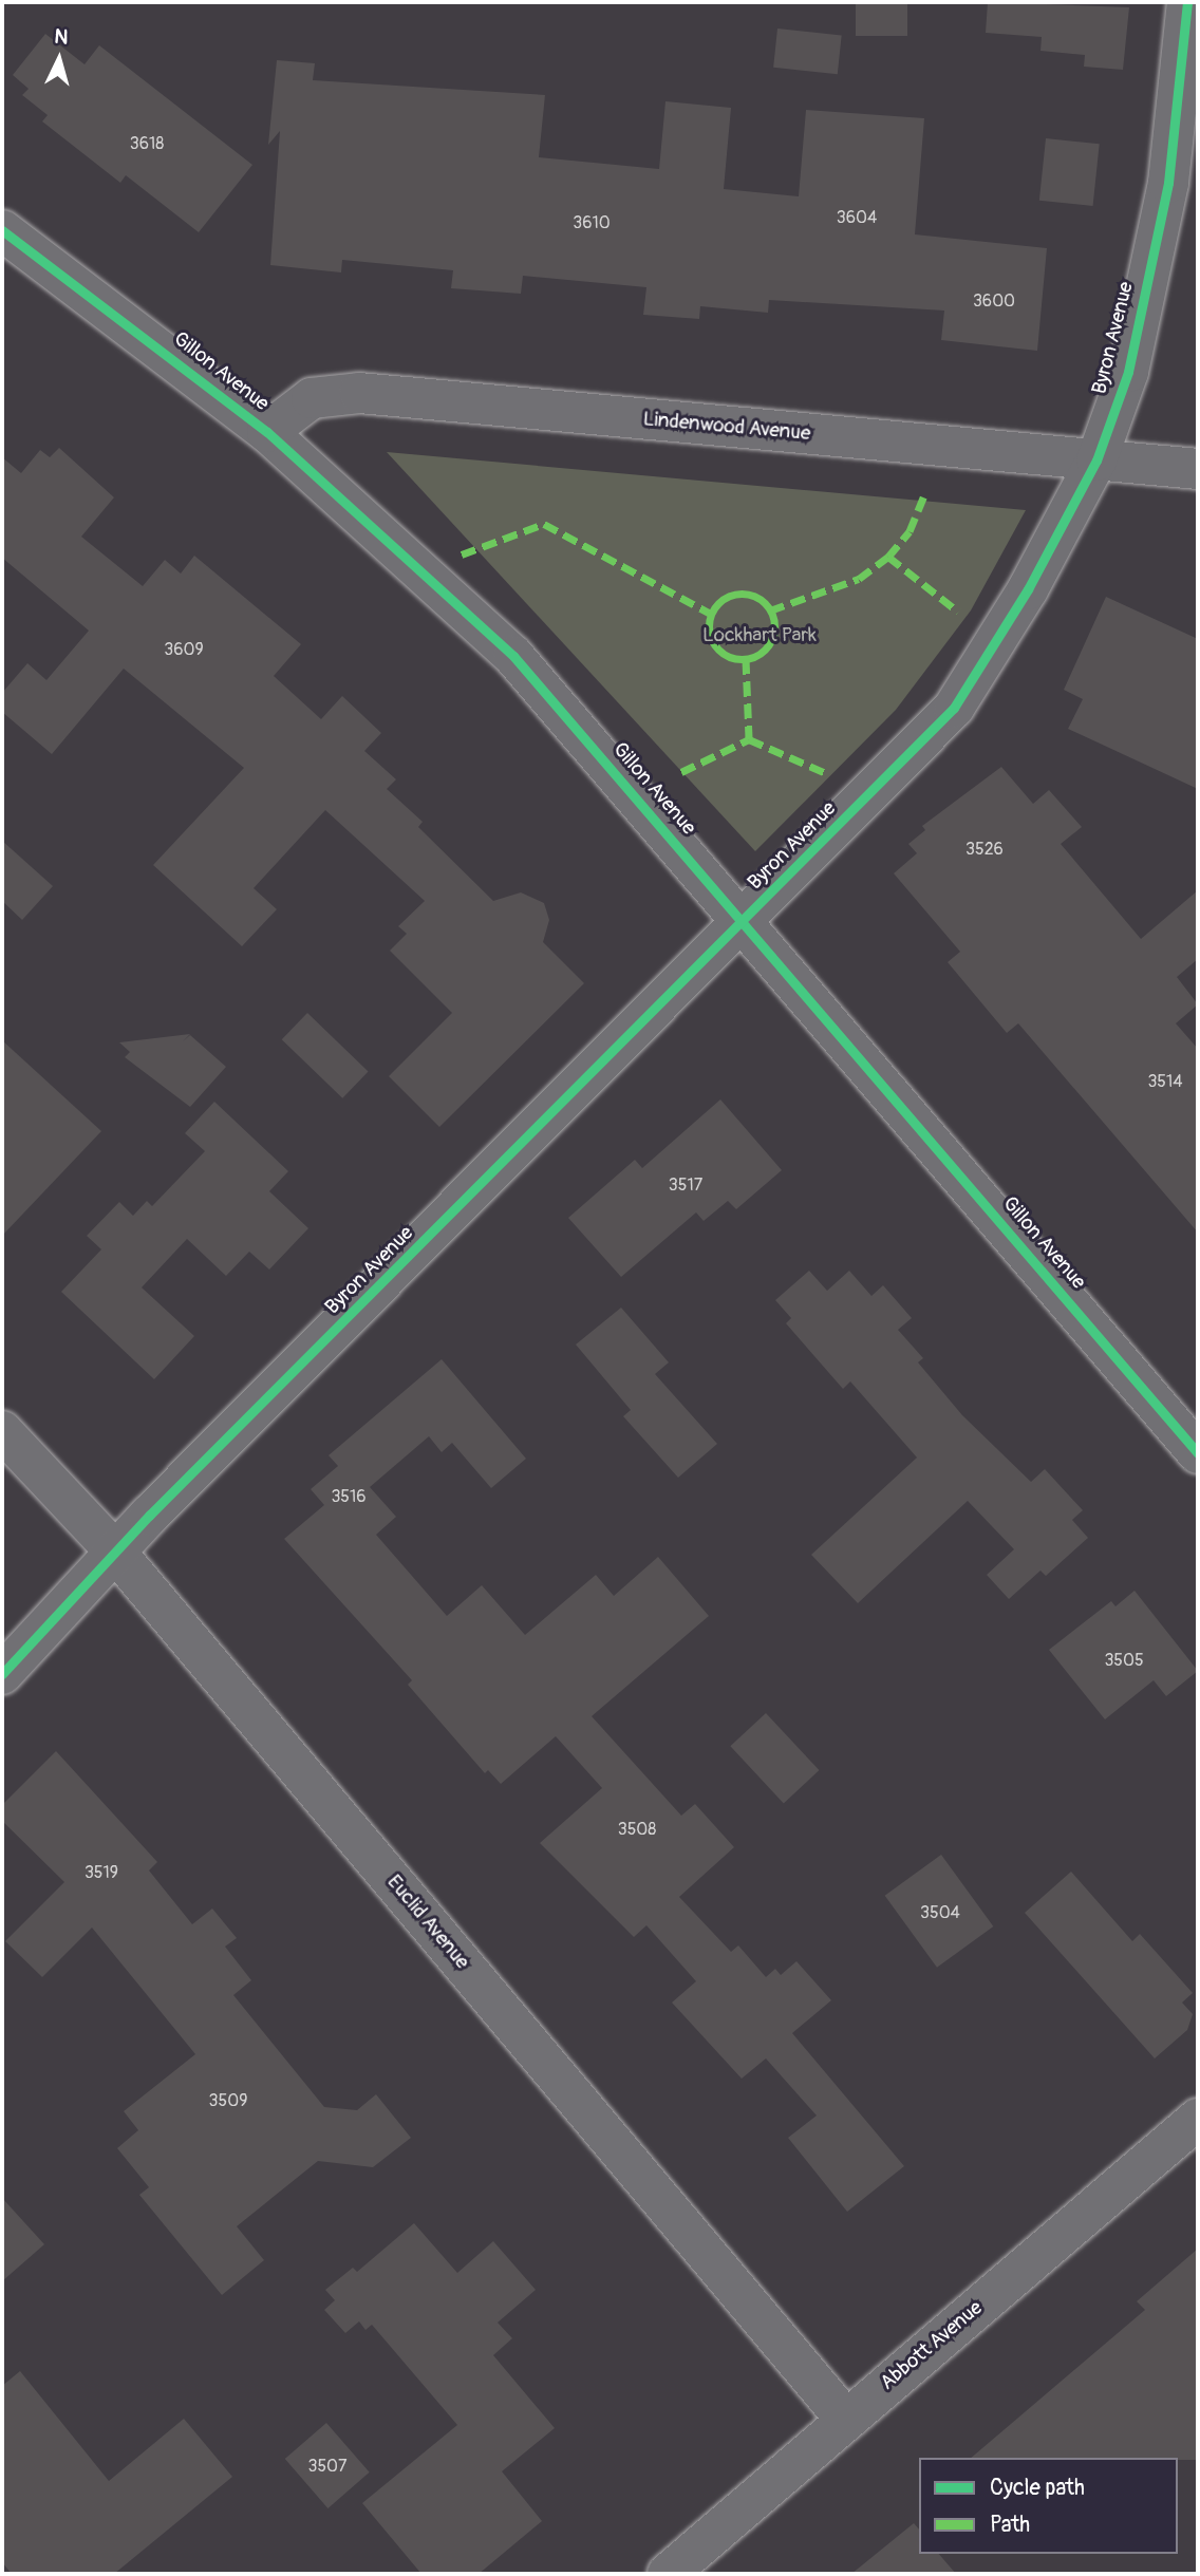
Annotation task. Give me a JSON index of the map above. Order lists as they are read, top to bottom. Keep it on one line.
{"streets":{"street":["Byron Avenue","Gillon Avenue","Lindenwood Avenue","Euclid Avenue","Abbott Avenue"]},"crossings":[["Byron Avenue","Gillon Avenue"],["Byron Avenue","Lindenwood Avenue"],["Byron Avenue","Euclid Avenue"],["Gillon Avenue","Lindenwood Avenue"],["Euclid Avenue","Abbott Avenue"]],"parks":["Lockhart Park"],"house_numbers":["3618","3604","3610","3600","3609","3526","3514","3517","3516","3505","3508","3519","3504","3509","3507"],"legend":["Cycle path","Path"],"north":"top"}
